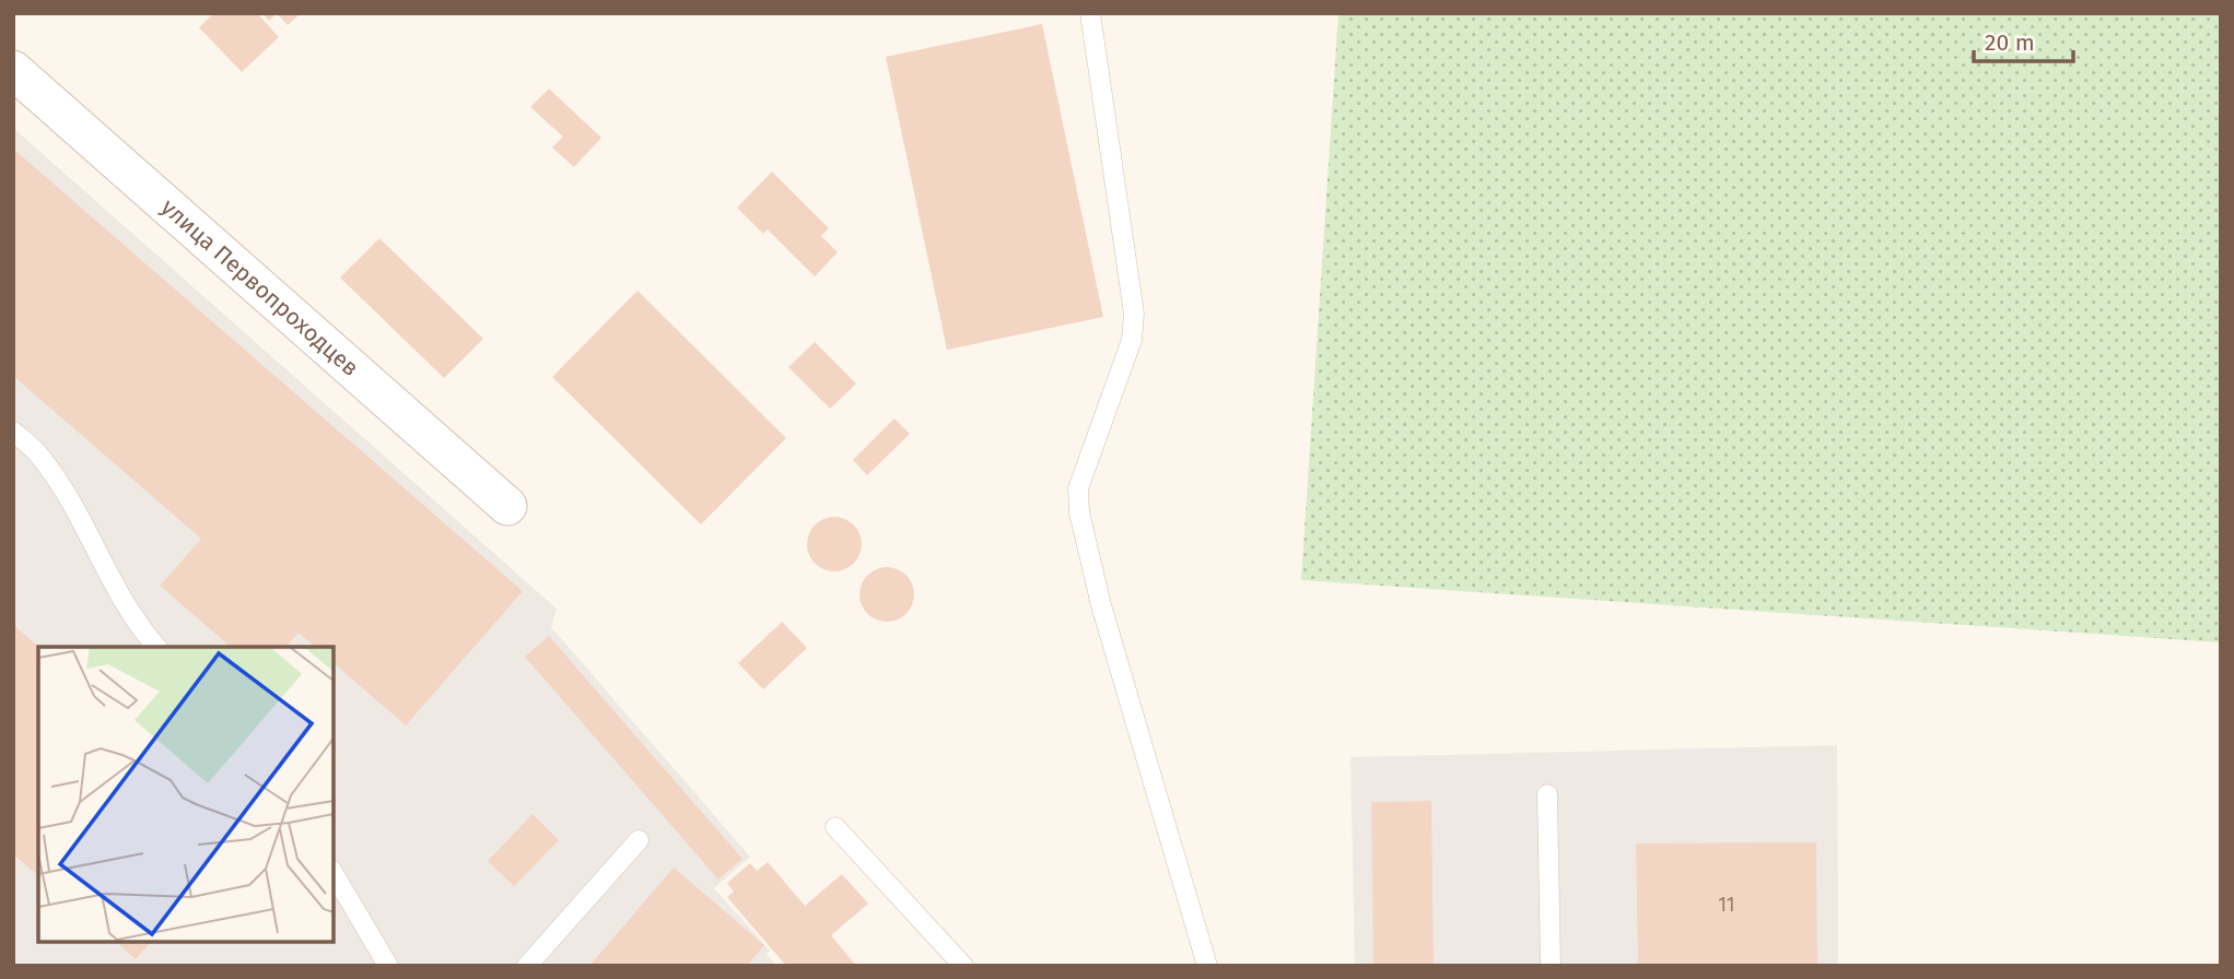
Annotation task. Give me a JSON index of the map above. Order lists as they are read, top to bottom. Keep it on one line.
{"streets":{"street":["улица Первопроходцев"]},"house_numbers":["11"],"scale_bar":"20 m"}
